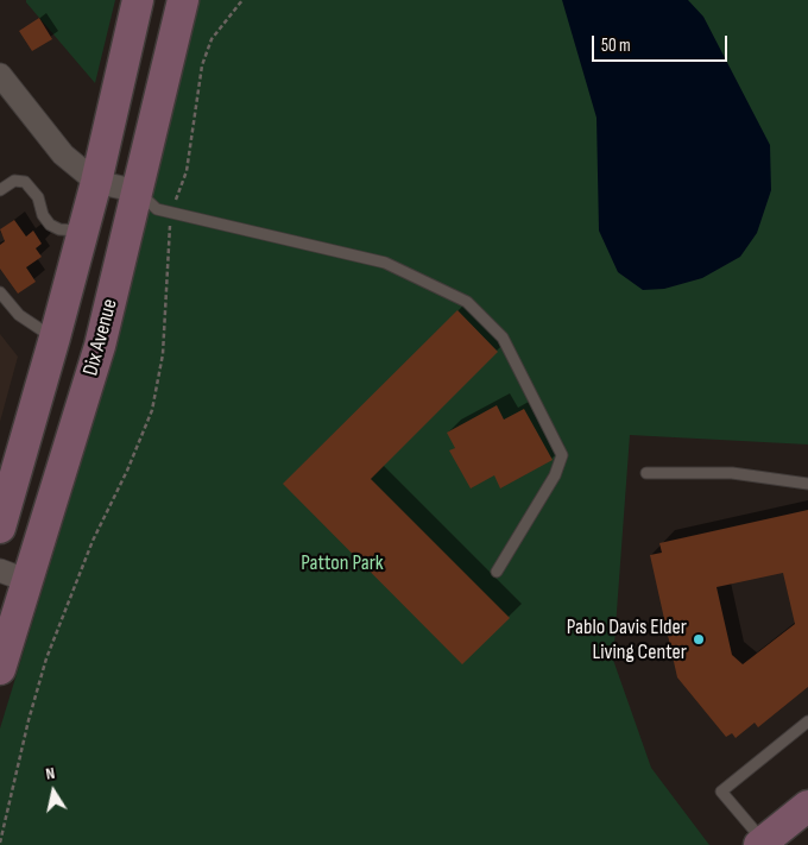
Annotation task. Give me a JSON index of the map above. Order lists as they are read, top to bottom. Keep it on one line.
{"streets":{"street":["Dix Avenue"]},"parks":["Patton Park"],"places":["Pablo Davis Elder Living Center"],"scale_bar":"50 m","north":"top"}
